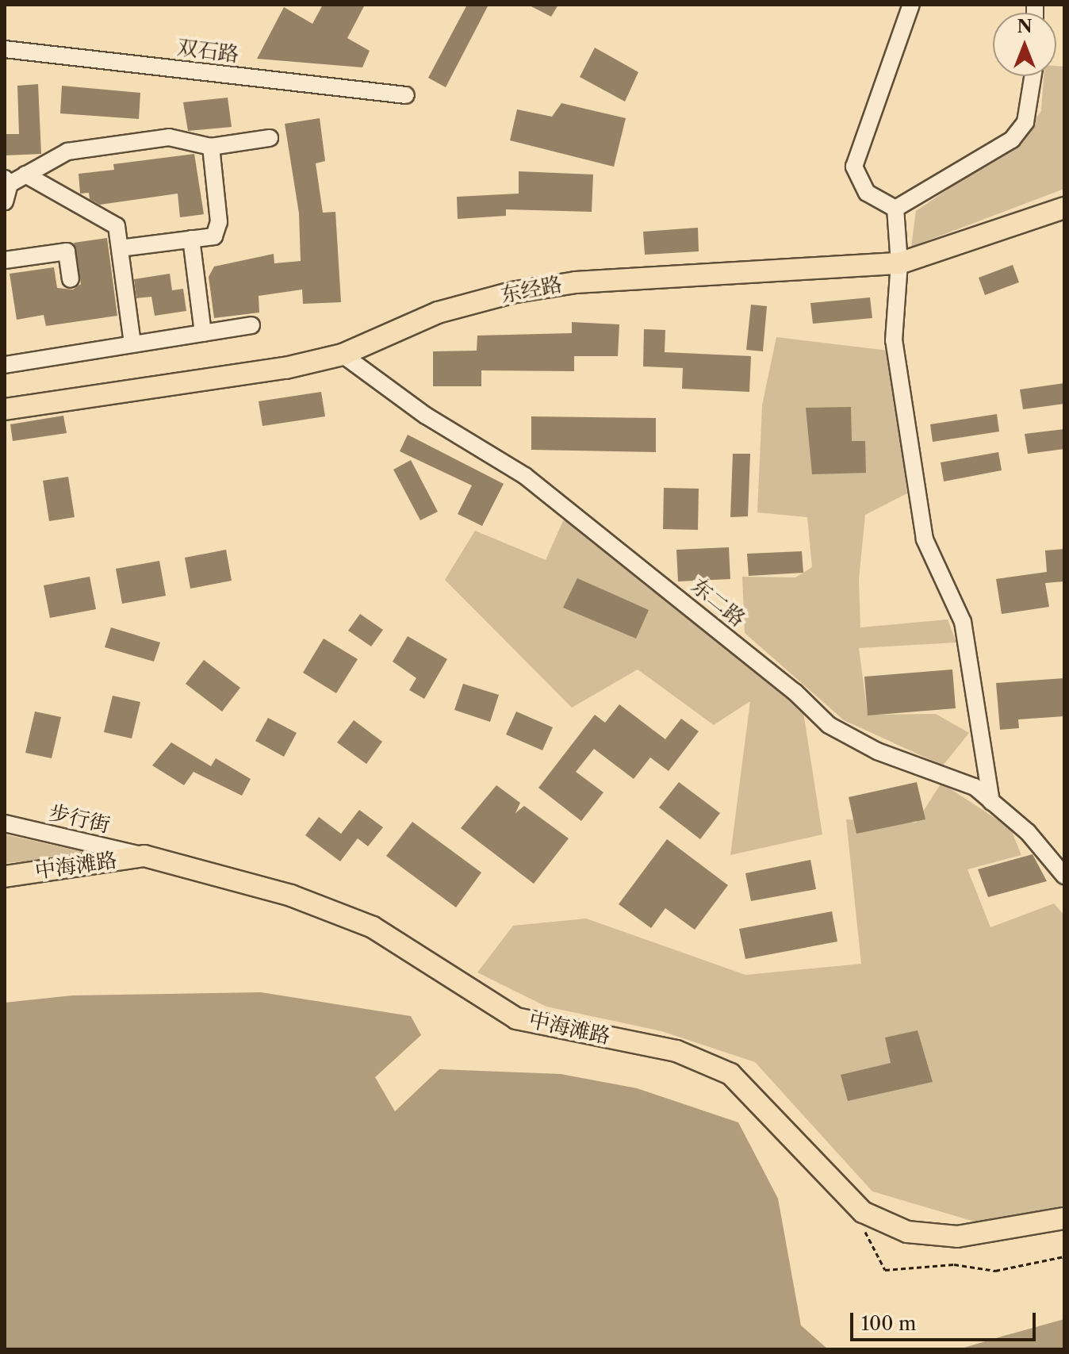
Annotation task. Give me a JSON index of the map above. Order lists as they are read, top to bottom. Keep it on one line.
{"streets":{"main road":["东经路","中海滩路"],"street":["双石路","东二路","步行街"]},"crossings":[["东经路","东二路"],["步行街","中海滩路"]],"scale_bar":"100 m","north":"top"}
